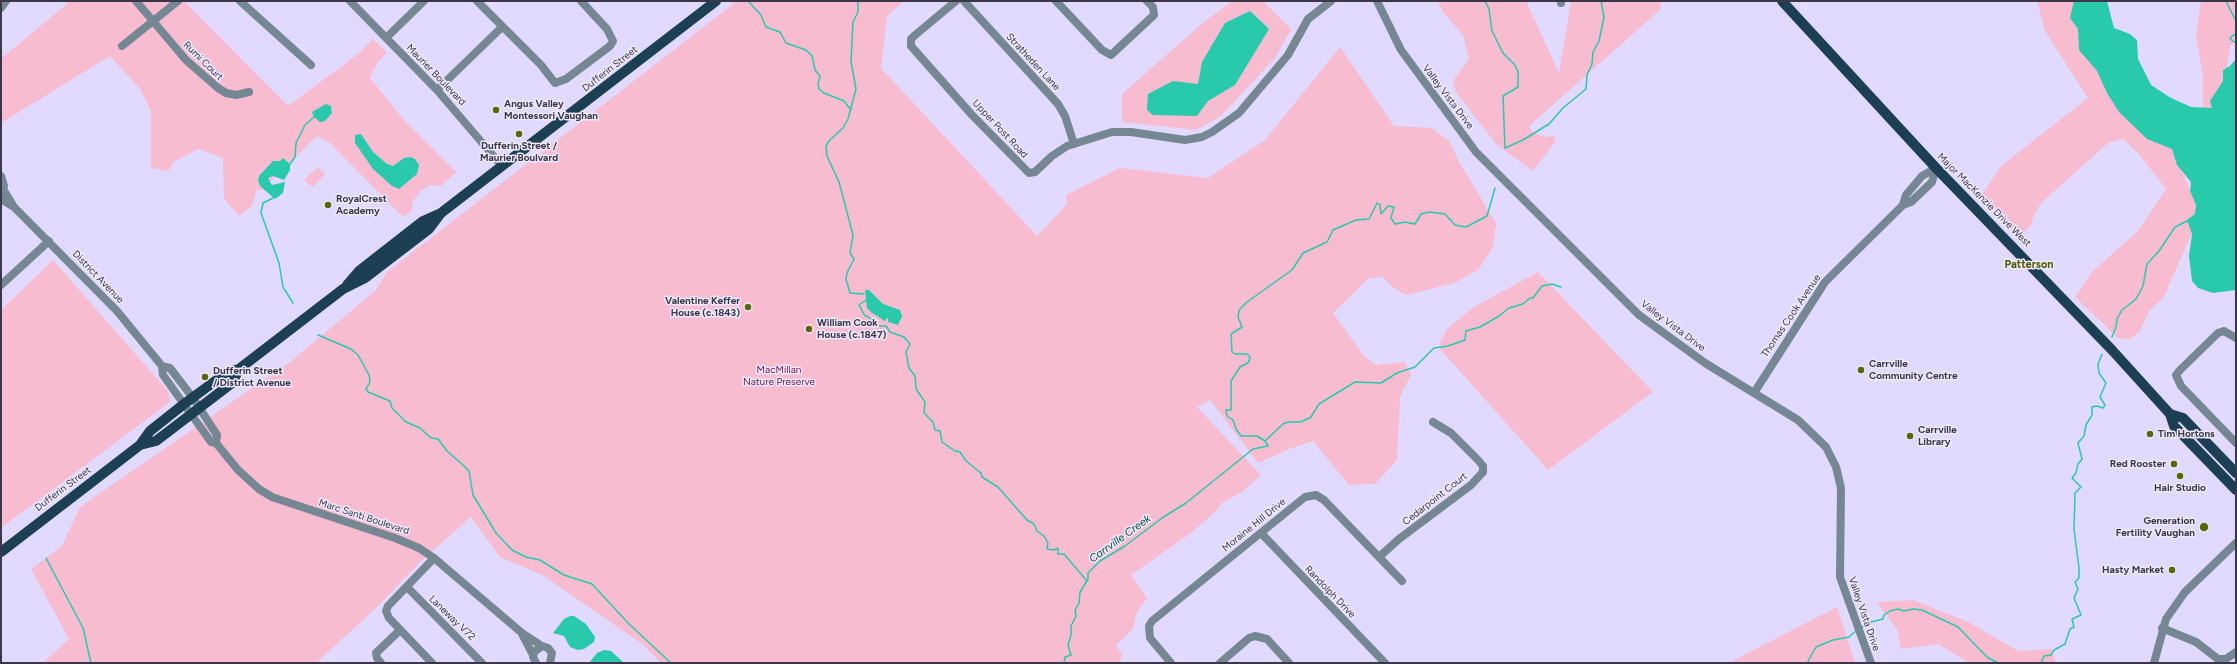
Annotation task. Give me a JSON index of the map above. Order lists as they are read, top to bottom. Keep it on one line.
{"streets":{"main road":["Dufferin Street","Major MacKenzie Drive West"],"street":["Rumi Court","Stratheden Lane","Maurier Boulevard","Valley Vista Drive","Upper Post Road","District Avenue","Thomas Cook Avenue","Cedarpoint Court","Marc Santi Boulevard","Moraine Hill Drive","Randolph Drive","Laneway V72"]},"crossings":[["Stratheden Lane","Upper Post Road"],["Dufferin Street","Maurier Boulevard"],["Dufferin Street","District Avenue"],["Dufferin Street","Marc Santi Boulevard"],["Valley Vista Drive","Thomas Cook Avenue"],["Major MacKenzie Drive West","Thomas Cook Avenue"],["District Avenue","Marc Santi Boulevard"],["Cedarpoint Court","Moraine Hill Drive"],["Moraine Hill Drive","Randolph Drive"]],"districts":["Patterson"],"water":["Carrville Creek"],"parks":["MacMillan Nature Preserve"],"places":["Angus Valley Montessori Vaughan","Dufferin Street / Maurier Boulvard","RoyalCrest Academy","Valentine Keffer House (c.1843)","William Cook House (c.1847)","Carrville Community Centre","Dufferin Street / District Avenue","Tim Hortons","Carrville Library","Red Rooster","Hair Studio","Generation Fertility Vaughan","Hasty Market"]}
